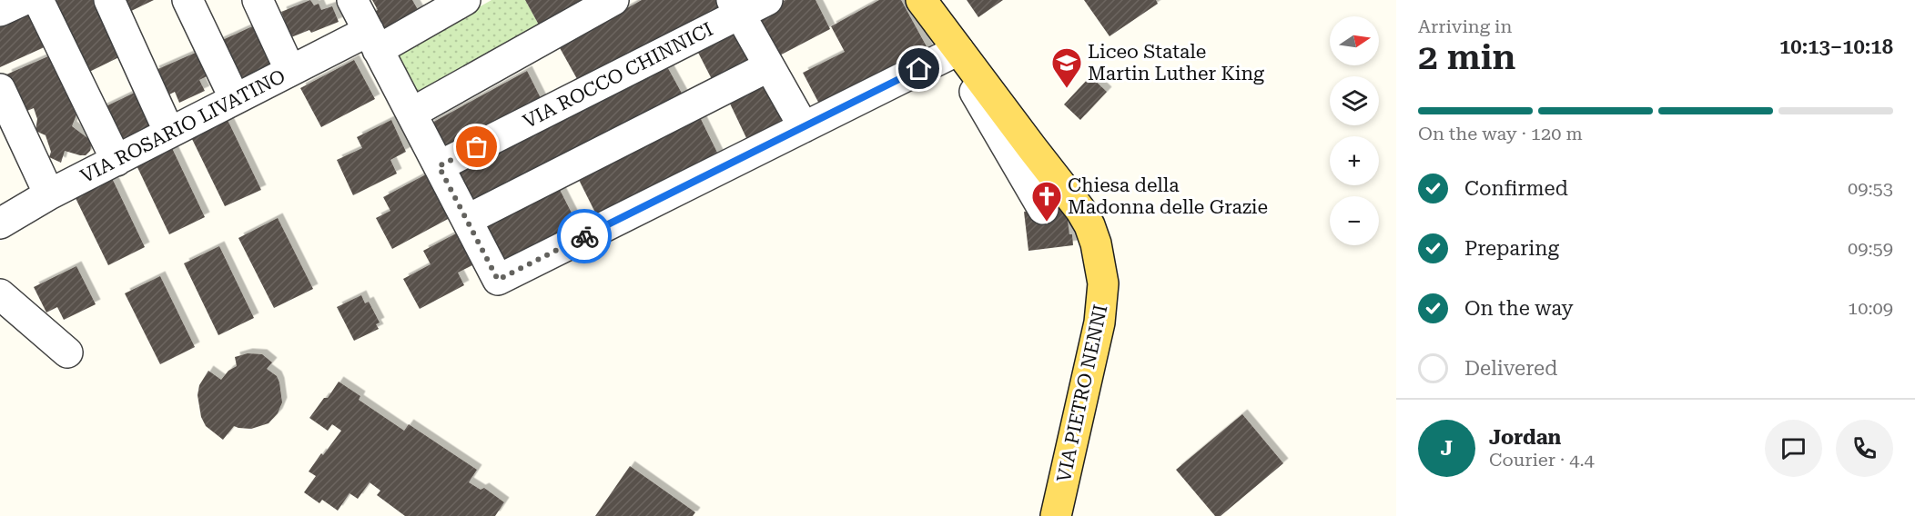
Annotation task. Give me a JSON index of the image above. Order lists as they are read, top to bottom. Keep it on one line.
{"streets":{"main road":["VIA PIETRO NENNI"],"street":["VIA ROCCO CHINNICI","VIA ROSARIO LIVATINO"]},"places":{"school or university":["Liceo Statale Martin Luther King"],"church":["Chiesa della Madonna delle Grazie"]},"north":"right","page":{"heading":["2 min","Arriving in","10:13–10:18"],"panel":["Jordan","Courier · 4.4"],"map_buttons":["+","−"],"bar":"On the way · 120 m","list":[["Confirmed","09:53"],["Preparing","09:59"],["On the way","10:09"],"Delivered"],"round":"J"}}
